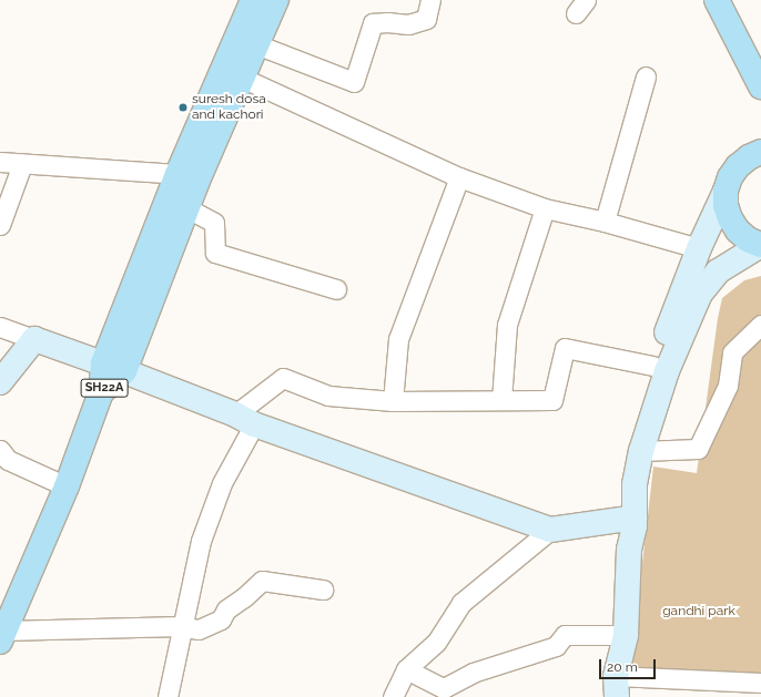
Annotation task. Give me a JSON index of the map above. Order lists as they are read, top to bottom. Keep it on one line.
{"streets":{"main road":["SH22A"]},"parks":["gandhi park"],"places":["suresh dosa and kachori"],"scale_bar":"20 m"}
